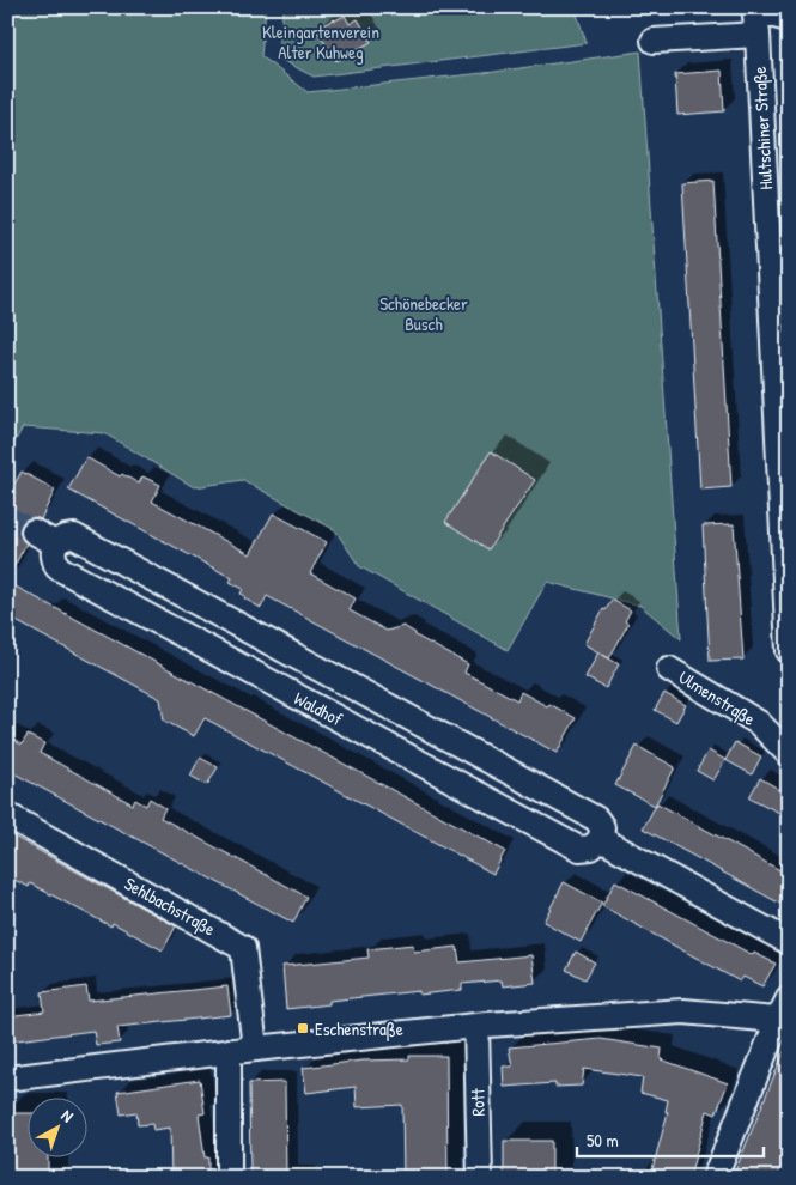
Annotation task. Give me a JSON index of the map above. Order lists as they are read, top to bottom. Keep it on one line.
{"streets":{"street":["Hultschiner Straße","Ulmenstraße","Waldhof","Sehlbachstraße","Rott"]},"parks":["Kleingartenverein Alter Kuhweg","Schönebecker Busch"],"places":{"transit":["Eschenstraße"]},"scale_bar":"50 m","north":"top right"}
